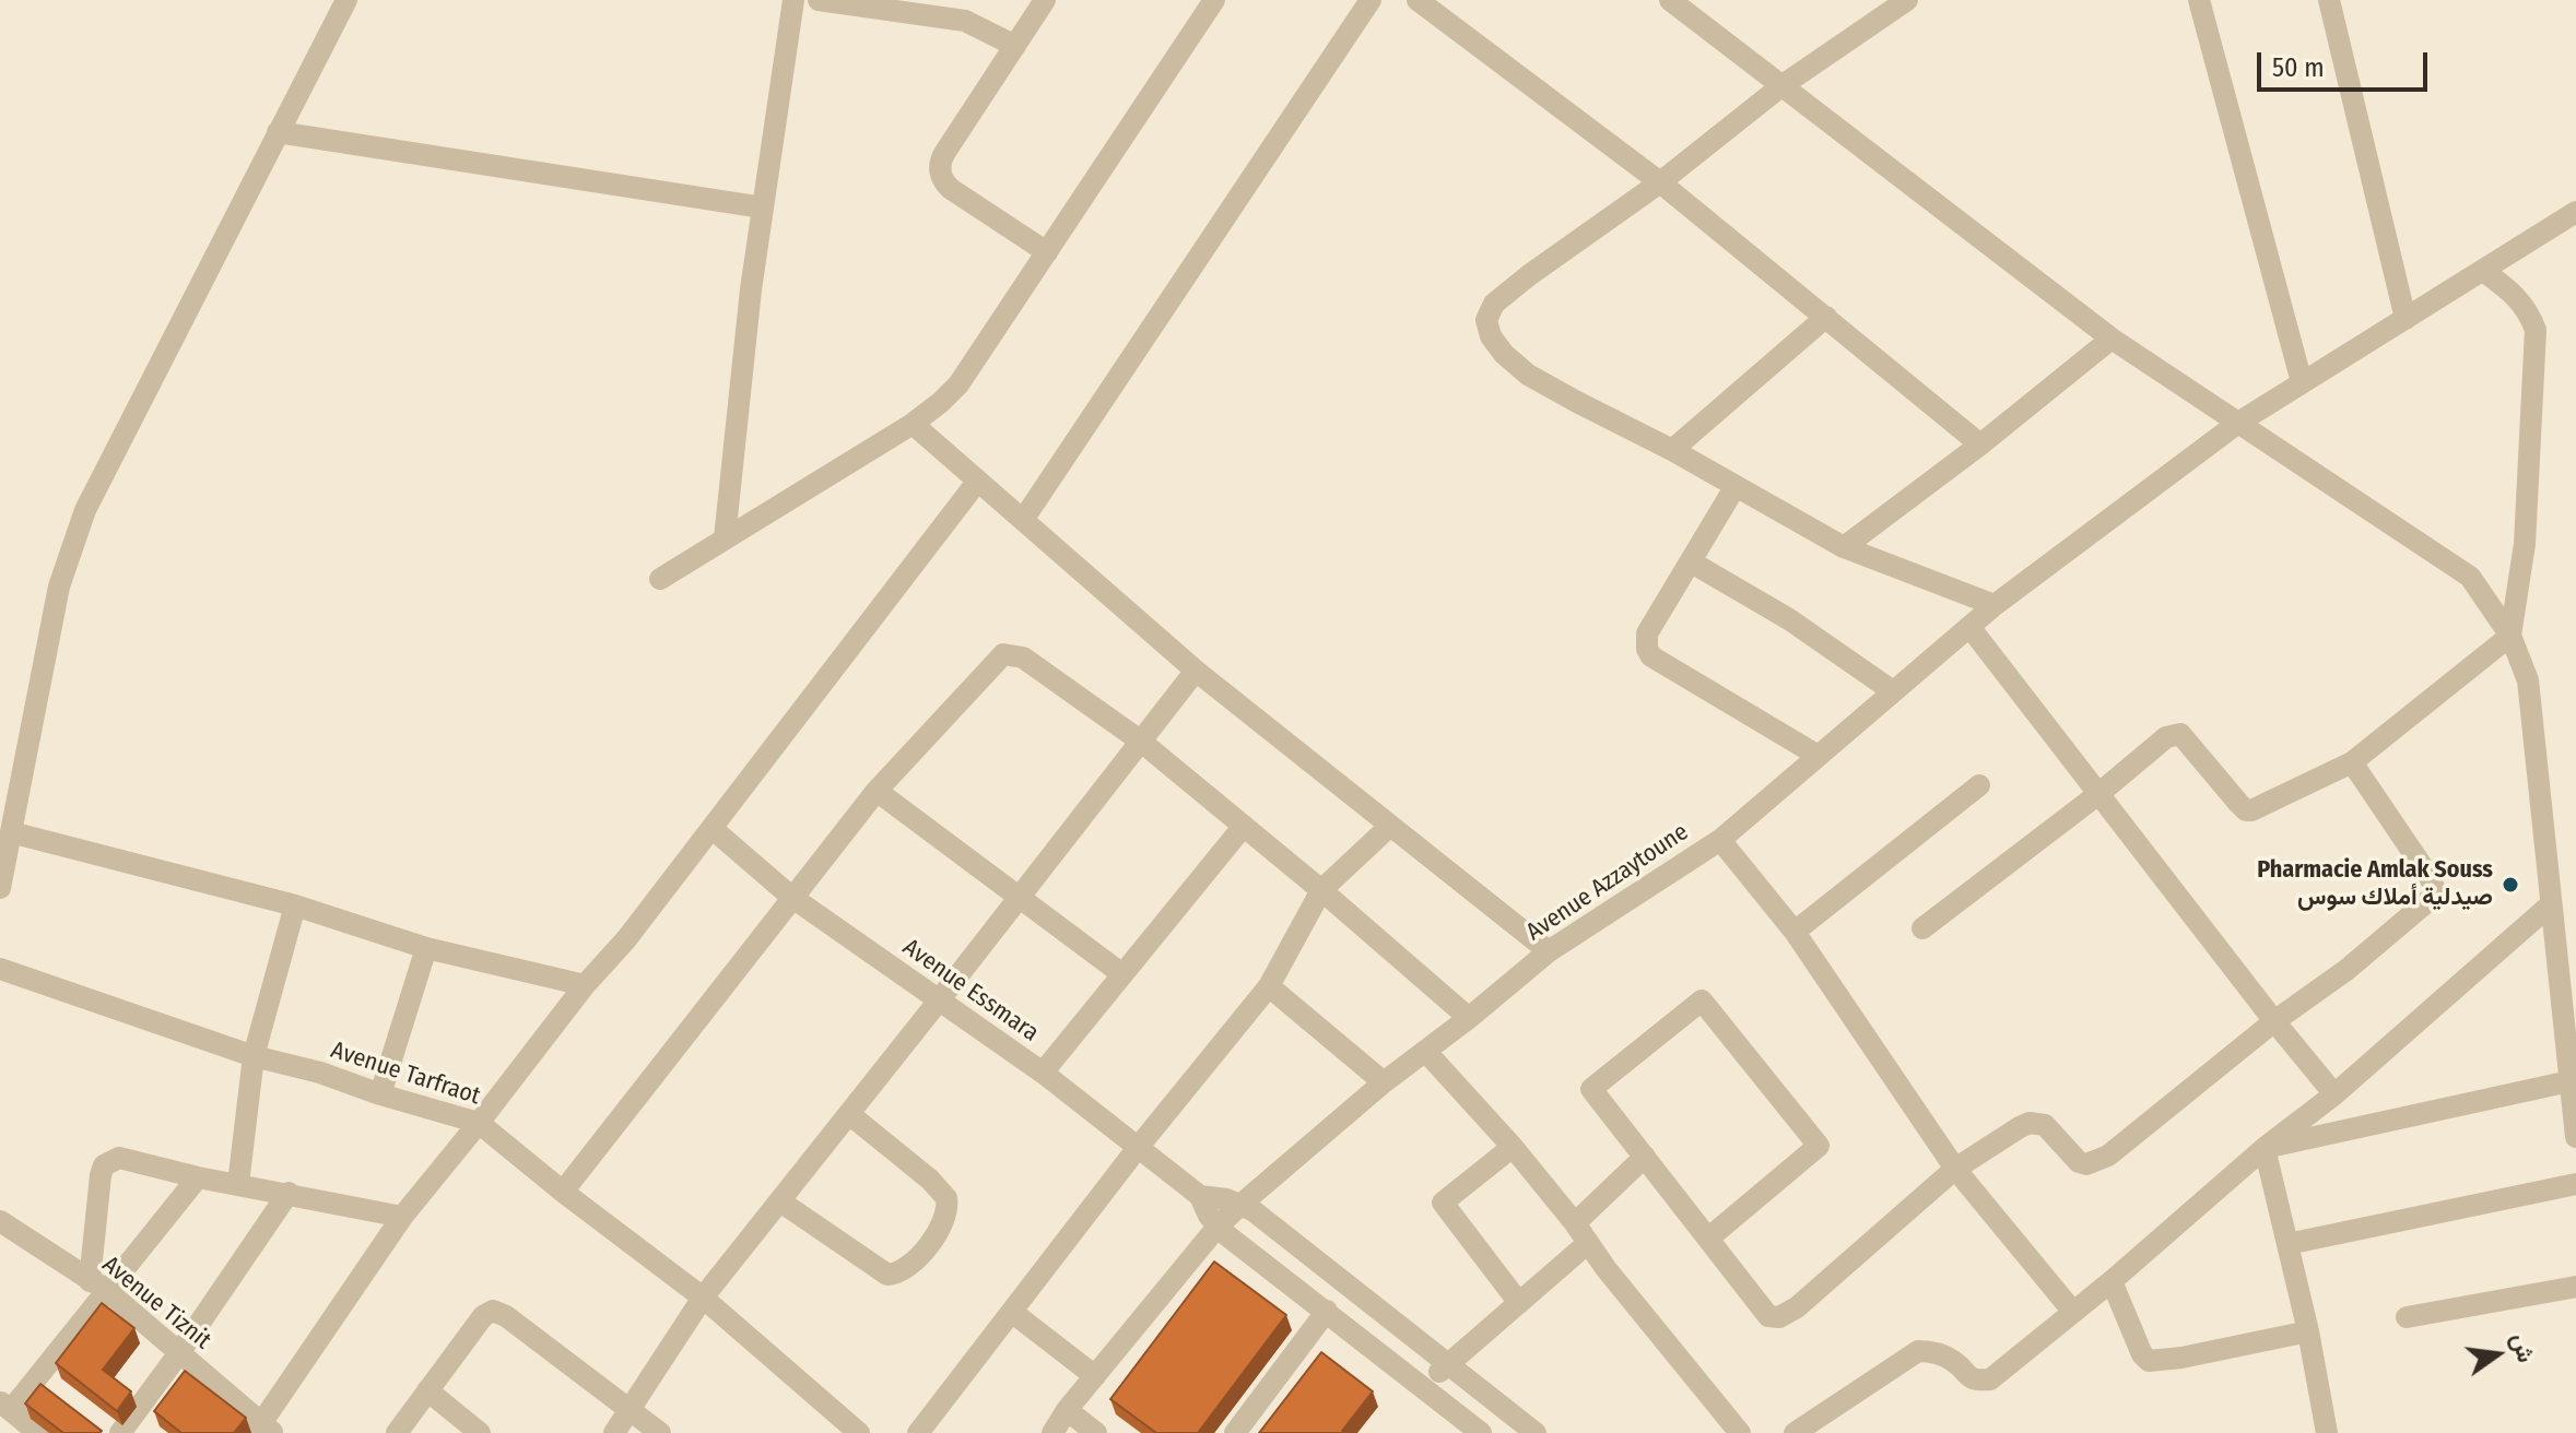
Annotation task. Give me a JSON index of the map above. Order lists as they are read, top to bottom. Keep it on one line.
{"streets":{"street":["Avenue Azzaytoune","Avenue Essmara","Avenue Tarfraot","Avenue Tiznit"]},"crossings":[["Avenue Azzaytoune","Avenue Essmara"]],"places":["Pharmacie Amlak Souss صيدلية أملاك سوس"],"scale_bar":"50 m","north":"right"}
